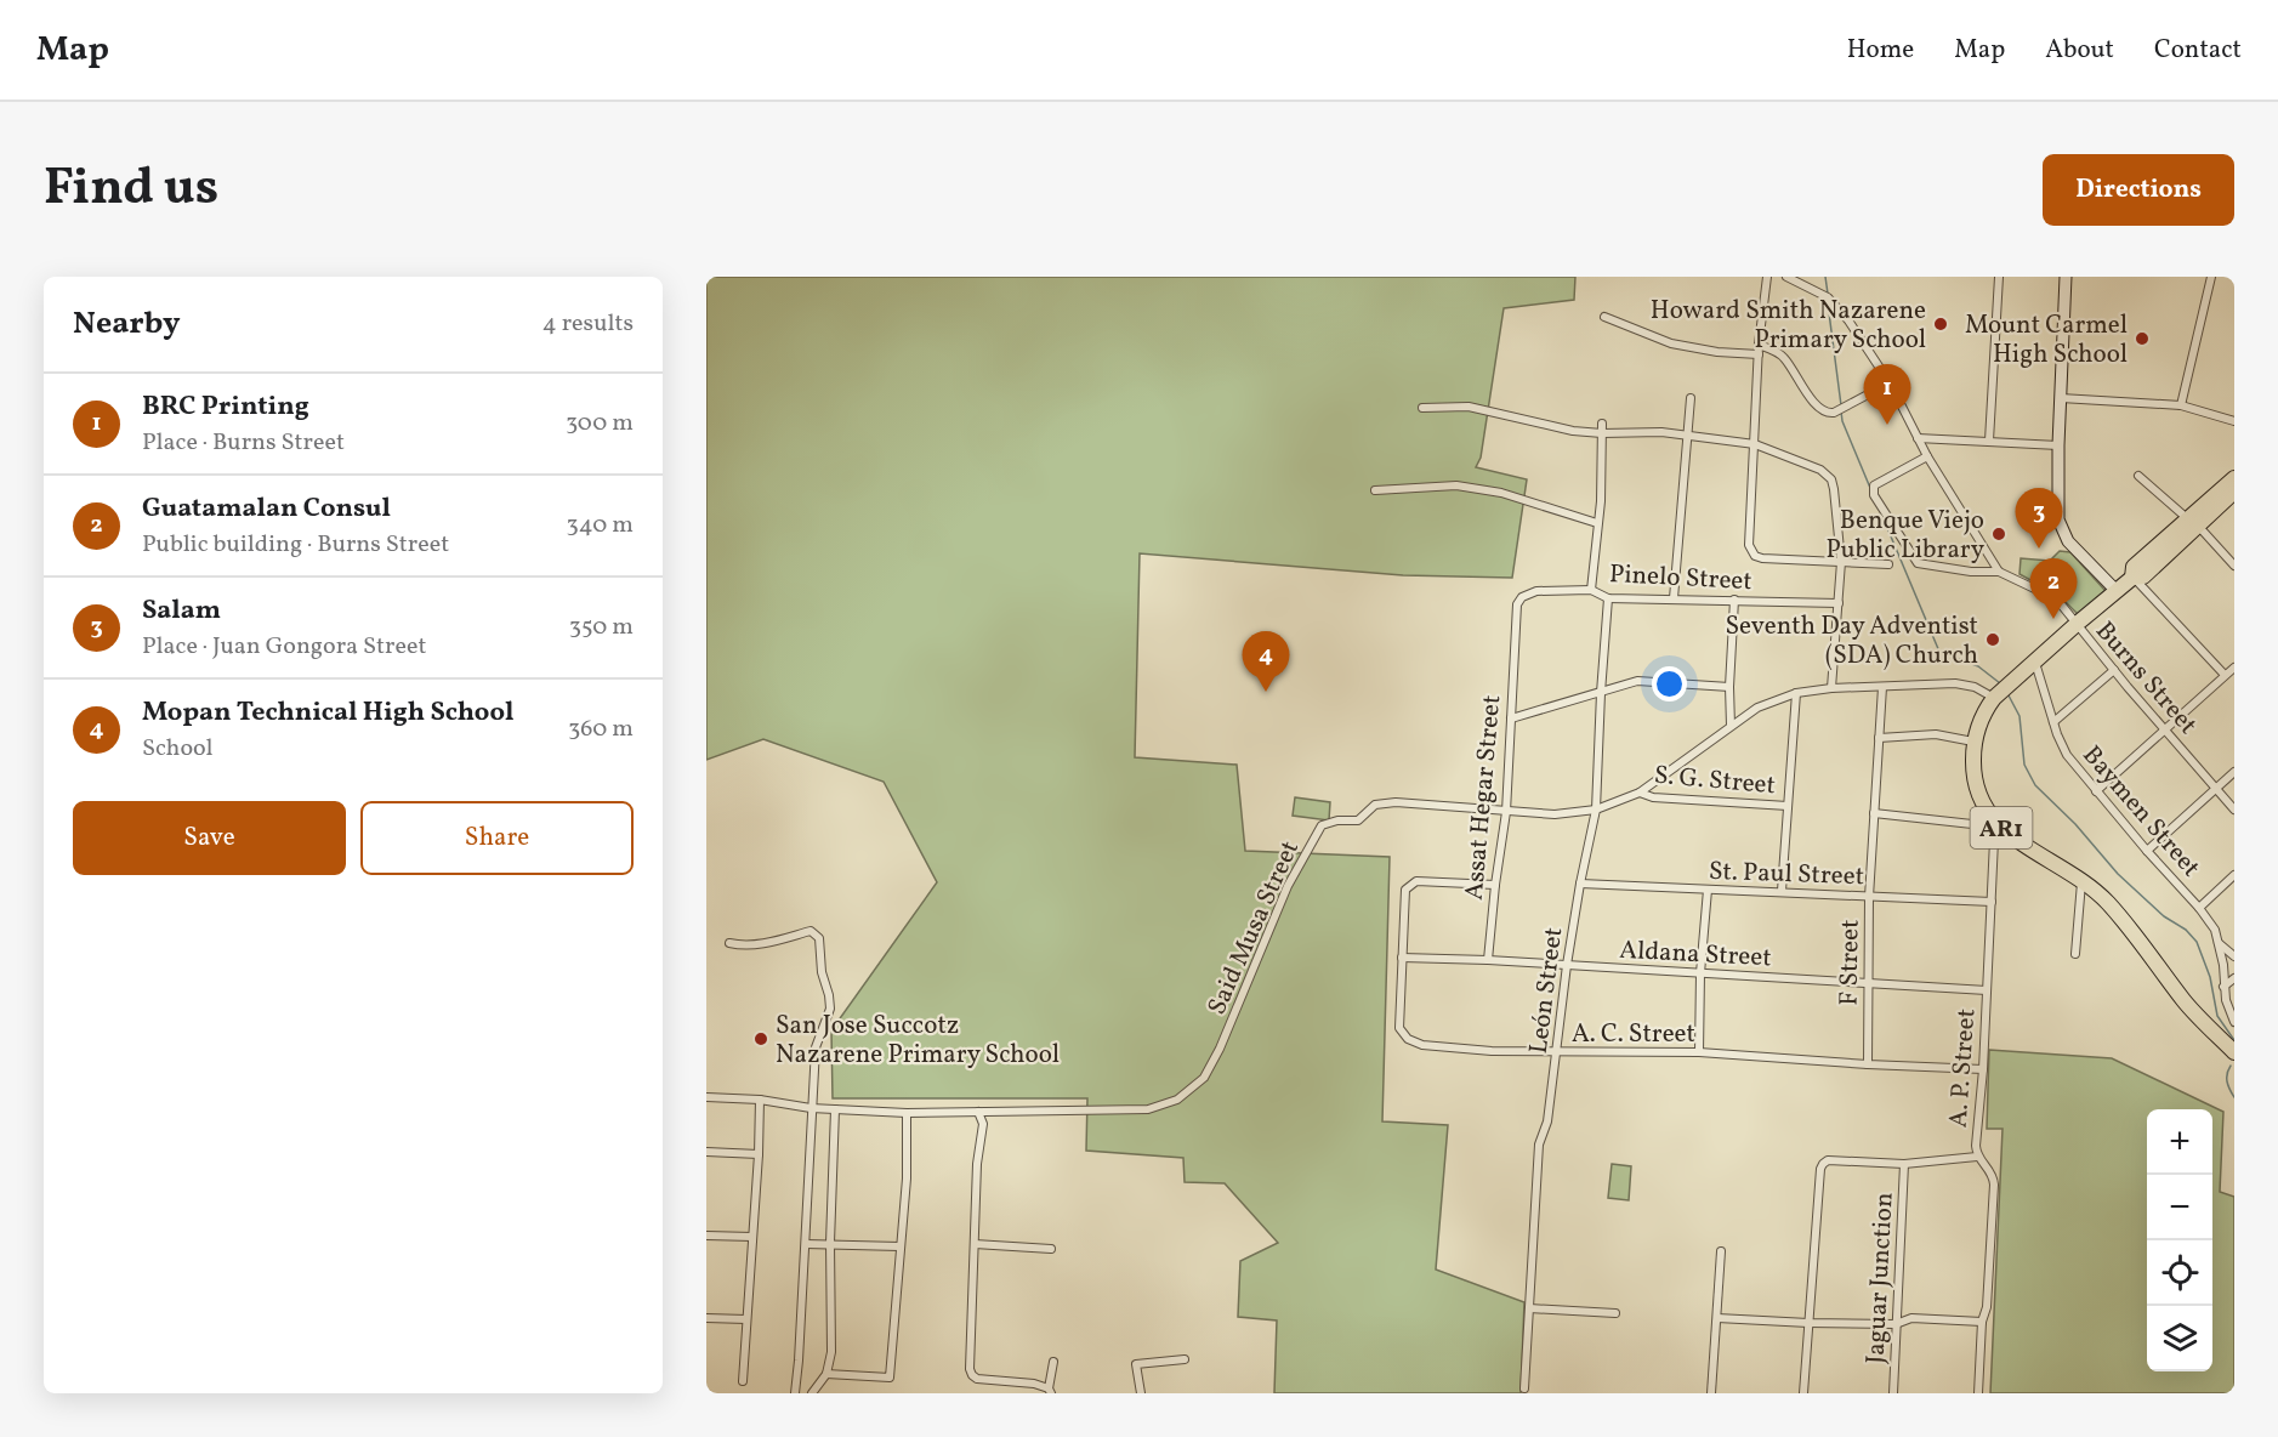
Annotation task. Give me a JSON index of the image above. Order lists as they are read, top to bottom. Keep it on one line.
{"streets":{"highway":["AR1"],"street":["Pinelo Street","Burns Street","S. G. Street","Assat Hegar Street","Baymen Street","St. Paul Street","Said Musa Street","Aldana Street","F Street","León Street","A. C. Street","A. P. Street","Jaguar Junction"]},"crossings":[["Pinelo Street","Assat Hegar Street"],["Pinelo Street","León Street"],["Burns Street","AR1"],["S. G. Street","Said Musa Street"],["Assat Hegar Street","Said Musa Street"],["Assat Hegar Street","Aldana Street"],["Assat Hegar Street","A. C. Street"],["Baymen Street","AR1"],["AR1","Said Musa Street"],["AR1","A. P. Street"],["St. Paul Street","F Street"],["St. Paul Street","León Street"],["St. Paul Street","A. P. Street"],["Said Musa Street","F Street"],["Said Musa Street","León Street"],["Aldana Street","F Street"],["Aldana Street","León Street"],["Aldana Street","A. C. Street"],["Aldana Street","A. P. Street"],["F Street","A. C. Street"],["León Street","A. C. Street"],["A. C. Street","A. P. Street"]],"places":["Howard Smith Nazarene Primary School","Mount Carmel High School","Benque Viejo Public Library","Seventh Day Adventist (SDA) Church","San Jose Succotz Nazarene Primary School"],"page":{"header":"Map","nav":["Home","Map","About","Contact"],"title":"Find us","buttons":["Directions",["Save","Share"]],"heading":["Nearby","4 results"],"pins":["1","3","2","4"],"list":[{"mark":"1","name":"BRC Printing","note":"Place · Burns Street","value":"300 m"},{"mark":"2","name":"Guatamalan Consul","note":"Public building · Burns Street","value":"340 m"},{"mark":"3","name":"Salam","note":"Place · Juan Gongora Street","value":"350 m"},{"mark":"4","name":"Mopan Technical High School","note":"School","value":"360 m"}],"map_buttons":["+","−"]}}
